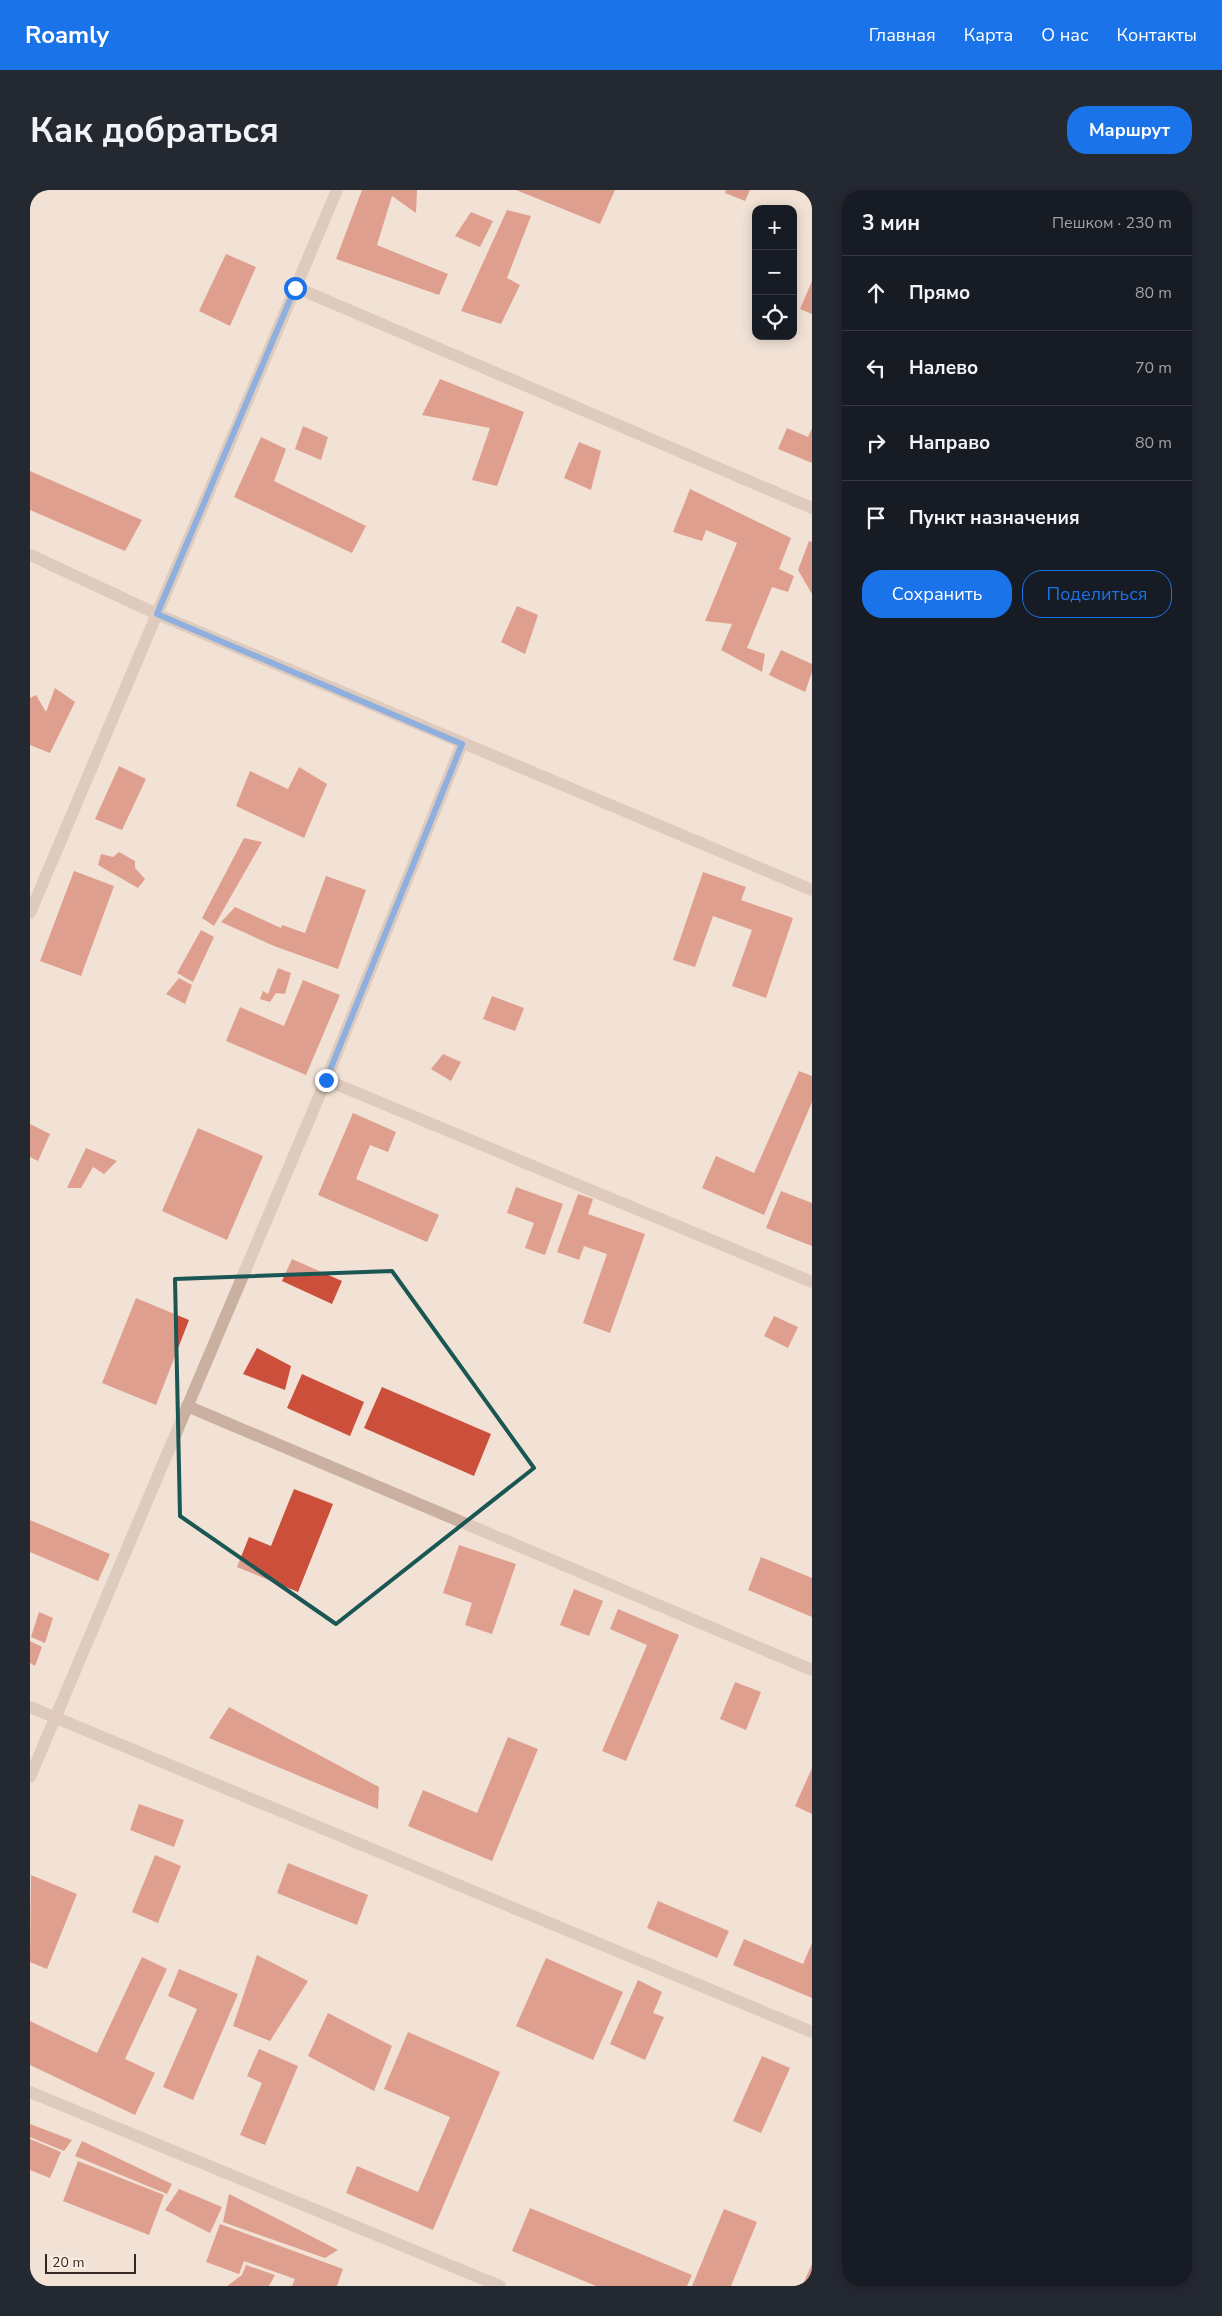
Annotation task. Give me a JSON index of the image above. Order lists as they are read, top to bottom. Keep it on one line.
{"scale_bar":"20 m","page":{"header":"Roamly","nav":["Главная","Карта","О нас","Контакты"],"buttons":["Маршрут",["Сохранить","Поделиться"]],"title":"Как добраться","heading":["3 мин","Пешком · 230 m"],"map_buttons":["+","−"],"list":[["Прямо","80 m"],["Налево","70 m"],["Направо","80 m"],"Пункт назначения"],"scale":"20 m"}}
